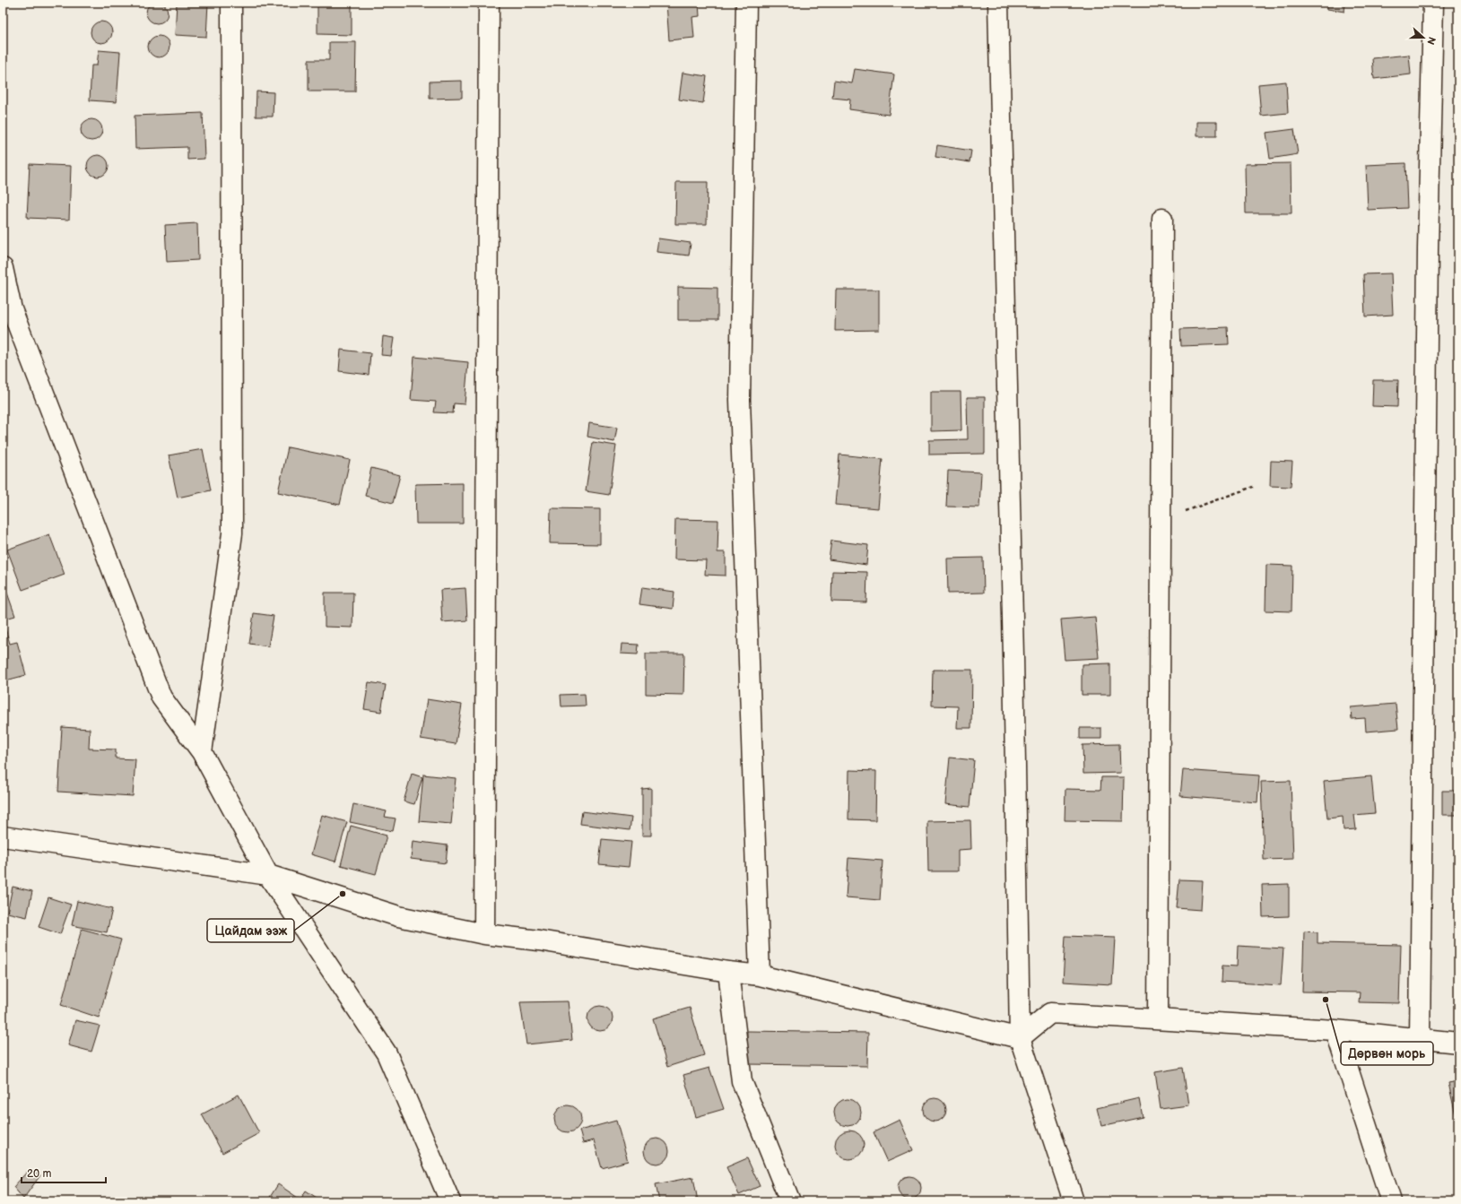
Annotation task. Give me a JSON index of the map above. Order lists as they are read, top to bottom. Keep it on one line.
{"places":["Цайдам ээж","Дөрвөн морь"],"scale_bar":"20 m","north":"right"}
